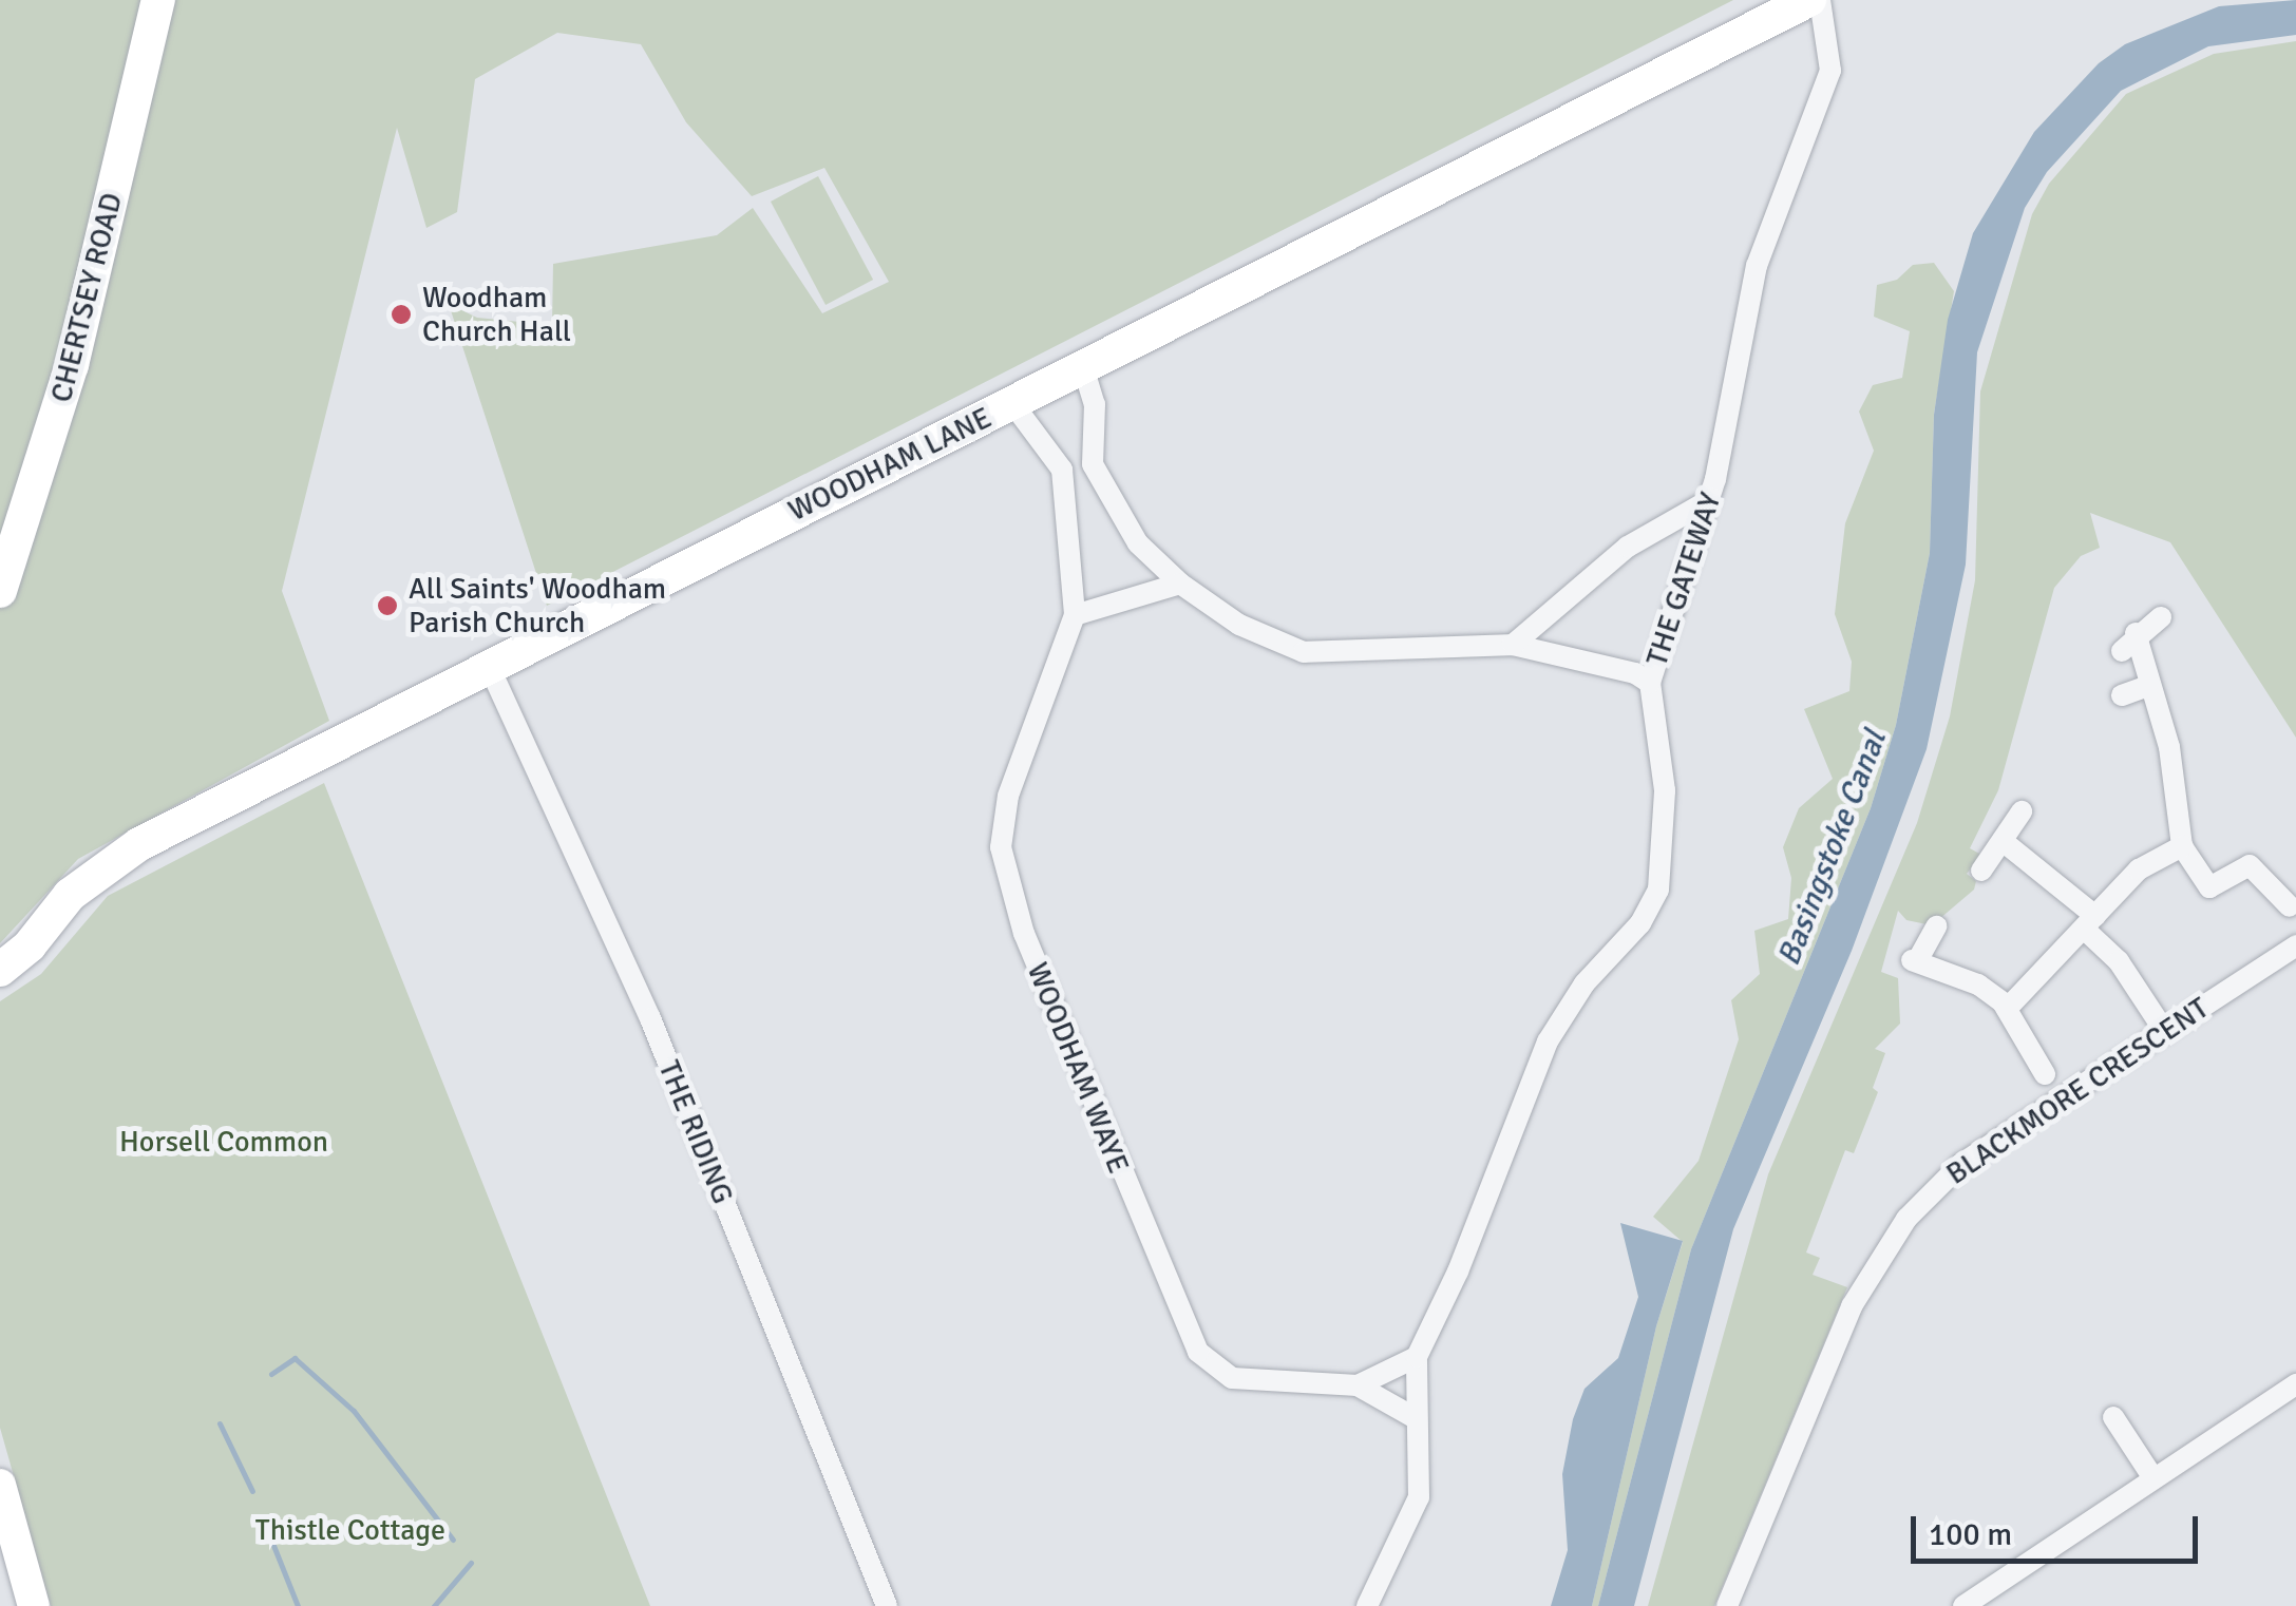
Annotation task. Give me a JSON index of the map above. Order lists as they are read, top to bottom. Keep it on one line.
{"streets":{"main road":["CHERTSEY ROAD","WOODHAM LANE"],"street":["THE GATEWAY","WOODHAM WAYE","BLACKMORE CRESCENT","THE RIDING"]},"crossings":[["WOODHAM LANE","THE RIDING"]],"water":["Basingstoke Canal"],"parks":["Horsell Common","Thistle Cottage"],"places":["Woodham Church Hall","All Saints' Woodham Parish Church"],"scale_bar":"100 m"}
